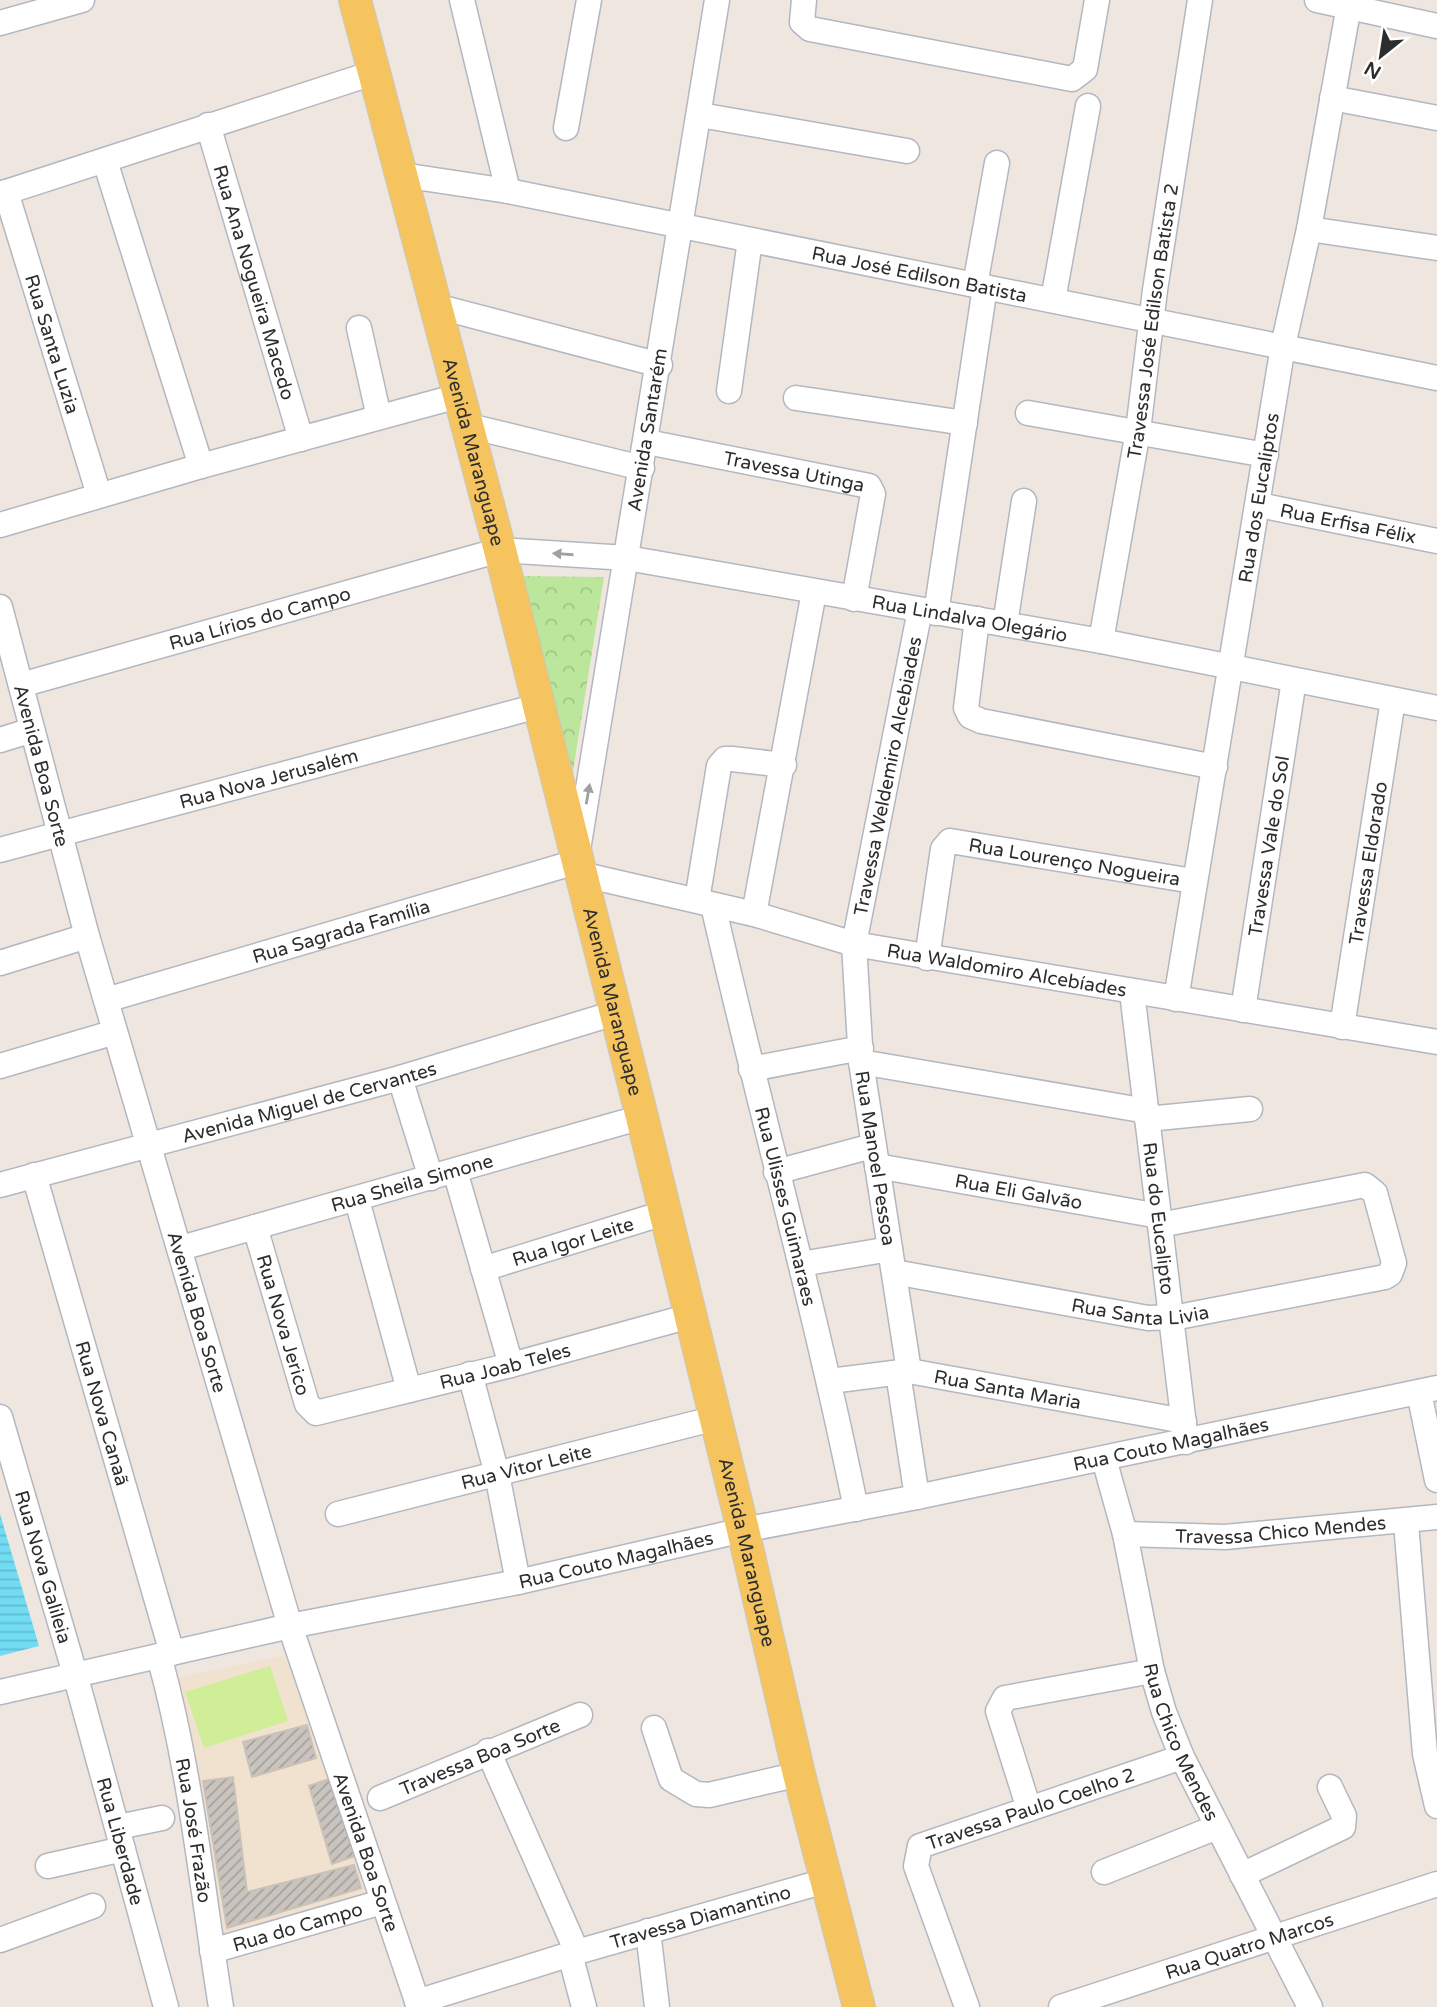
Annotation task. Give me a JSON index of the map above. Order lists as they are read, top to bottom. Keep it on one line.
{"streets":{"main road":["Avenida Maranguape"],"street":["Rua José Edilson Batista","Rua Ana Nogueira Macedo","Travessa José Edilson Batista 2","Rua Santa Luzia","Avenida Santarém","Travessa Utinga","Rua dos Eucaliptos","Rua Erfisa Félix","Rua Lírios do Campo","Rua Lindalva Olegário","Avenida Boa Sorte","Rua Nova Jerusalém","Travessa Weldemiro Alcebiades","Travessa Vale do Sol","Rua Lourenço Nogueira","Travessa Eldorado","Rua Sagrada Família","Rua Waldomiro Alcebíades","Avenida Miguel de Cervantes","Rua Manoel Pessoa","Rua Sheila Simone","Rua Eli Galvão","Rua Ulisses Guimaraes","Rua do Eucalipto","Rua Igor Leite","Rua Santa Livia","Rua Nova Jerico","Rua Joab Teles","Rua Santa Maria","Rua Nova Canaã","Rua Couto Magalhães","Rua Vitor Leite","Travessa Chico Mendes","Rua Nova Galileia","Rua Chico Mendes","Travessa Boa Sorte","Travessa Paulo Coelho 2","Rua José Frazão","Rua Liberdade","Travessa Diamantino","Rua do Campo","Rua Quatro Marcos"]},"crossings":[["Rua José Edilson Batista","Travessa José Edilson Batista 2"],["Rua José Edilson Batista","Avenida Santarém"],["Rua José Edilson Batista","Avenida Maranguape"],["Rua José Edilson Batista","Rua dos Eucaliptos"],["Rua José Edilson Batista","Travessa Weldemiro Alcebiades"],["Travessa José Edilson Batista 2","Rua Lindalva Olegário"],["Avenida Santarém","Avenida Maranguape"],["Avenida Santarém","Travessa Utinga"],["Avenida Santarém","Rua Lindalva Olegário"],["Avenida Santarém","Rua Sagrada Família"],["Avenida Santarém","Rua Waldomiro Alcebíades"],["Avenida Maranguape","Rua Lírios do Campo"],["Avenida Maranguape","Rua Lindalva Olegário"],["Avenida Maranguape","Rua Nova Jerusalém"],["Avenida Maranguape","Rua Sagrada Família"],["Avenida Maranguape","Rua Waldomiro Alcebíades"],["Avenida Maranguape","Avenida Miguel de Cervantes"],["Avenida Maranguape","Rua Sheila Simone"],["Avenida Maranguape","Rua Igor Leite"],["Avenida Maranguape","Rua Joab Teles"],["Avenida Maranguape","Rua Couto Magalhães"],["Avenida Maranguape","Rua Vitor Leite"],["Avenida Maranguape","Travessa Diamantino"],["Travessa Utinga","Rua Lindalva Olegário"],["Rua dos Eucaliptos","Rua Erfisa Félix"],["Rua dos Eucaliptos","Rua Lindalva Olegário"],["Rua dos Eucaliptos","Rua Lourenço Nogueira"],["Rua dos Eucaliptos","Rua Waldomiro Alcebíades"],["Rua Lírios do Campo","Rua Lindalva Olegário"],["Rua Lírios do Campo","Avenida Boa Sorte"],["Rua Lindalva Olegário","Travessa Weldemiro Alcebiades"],["Rua Lindalva Olegário","Travessa Vale do Sol"],["Rua Lindalva Olegário","Travessa Eldorado"],["Avenida Boa Sorte","Rua Nova Jerusalém"],["Avenida Boa Sorte","Rua Sagrada Família"],["Avenida Boa Sorte","Avenida Miguel de Cervantes"],["Avenida Boa Sorte","Rua Sheila Simone"],["Avenida Boa Sorte","Rua Couto Magalhães"],["Avenida Boa Sorte","Travessa Diamantino"],["Avenida Boa Sorte","Rua do Campo"],["Travessa Weldemiro Alcebiades","Rua Waldomiro Alcebíades"],["Travessa Weldemiro Alcebiades","Rua Manoel Pessoa"],["Travessa Vale do Sol","Rua Waldomiro Alcebíades"],["Rua Lourenço Nogueira","Rua Waldomiro Alcebíades"],["Travessa Eldorado","Rua Waldomiro Alcebíades"],["Rua Sagrada Família","Rua Waldomiro Alcebíades"],["Rua Waldomiro Alcebíades","Rua Manoel Pessoa"],["Rua Waldomiro Alcebíades","Rua Ulisses Guimaraes"],["Rua Waldomiro Alcebíades","Rua do Eucalipto"],["Avenida Miguel de Cervantes","Rua Nova Canaã"],["Rua Manoel Pessoa","Rua Eli Galvão"],["Rua Manoel Pessoa","Rua Santa Livia"],["Rua Manoel Pessoa","Rua Santa Maria"],["Rua Manoel Pessoa","Rua Couto Magalhães"],["Rua Sheila Simone","Rua Nova Jerico"],["Rua Eli Galvão","Rua Ulisses Guimaraes"],["Rua Eli Galvão","Rua do Eucalipto"],["Rua Eli Galvão","Rua Santa Livia"],["Rua Ulisses Guimaraes","Rua Santa Livia"],["Rua Ulisses Guimaraes","Rua Santa Maria"],["Rua Ulisses Guimaraes","Rua Couto Magalhães"],["Rua do Eucalipto","Rua Santa Livia"],["Rua do Eucalipto","Rua Santa Maria"],["Rua do Eucalipto","Rua Couto Magalhães"],["Rua Nova Jerico","Rua Joab Teles"],["Rua Santa Maria","Rua Couto Magalhães"],["Rua Nova Canaã","Rua Couto Magalhães"],["Rua Nova Canaã","Rua José Frazão"],["Rua Couto Magalhães","Rua Nova Galileia"],["Rua Couto Magalhães","Rua Chico Mendes"],["Rua Couto Magalhães","Rua José Frazão"],["Rua Couto Magalhães","Rua Liberdade"],["Travessa Chico Mendes","Rua Chico Mendes"],["Rua Nova Galileia","Rua Liberdade"],["Rua Chico Mendes","Travessa Paulo Coelho 2"],["Rua Chico Mendes","Rua Quatro Marcos"],["Rua José Frazão","Rua do Campo"]],"north":"bottom left"}
